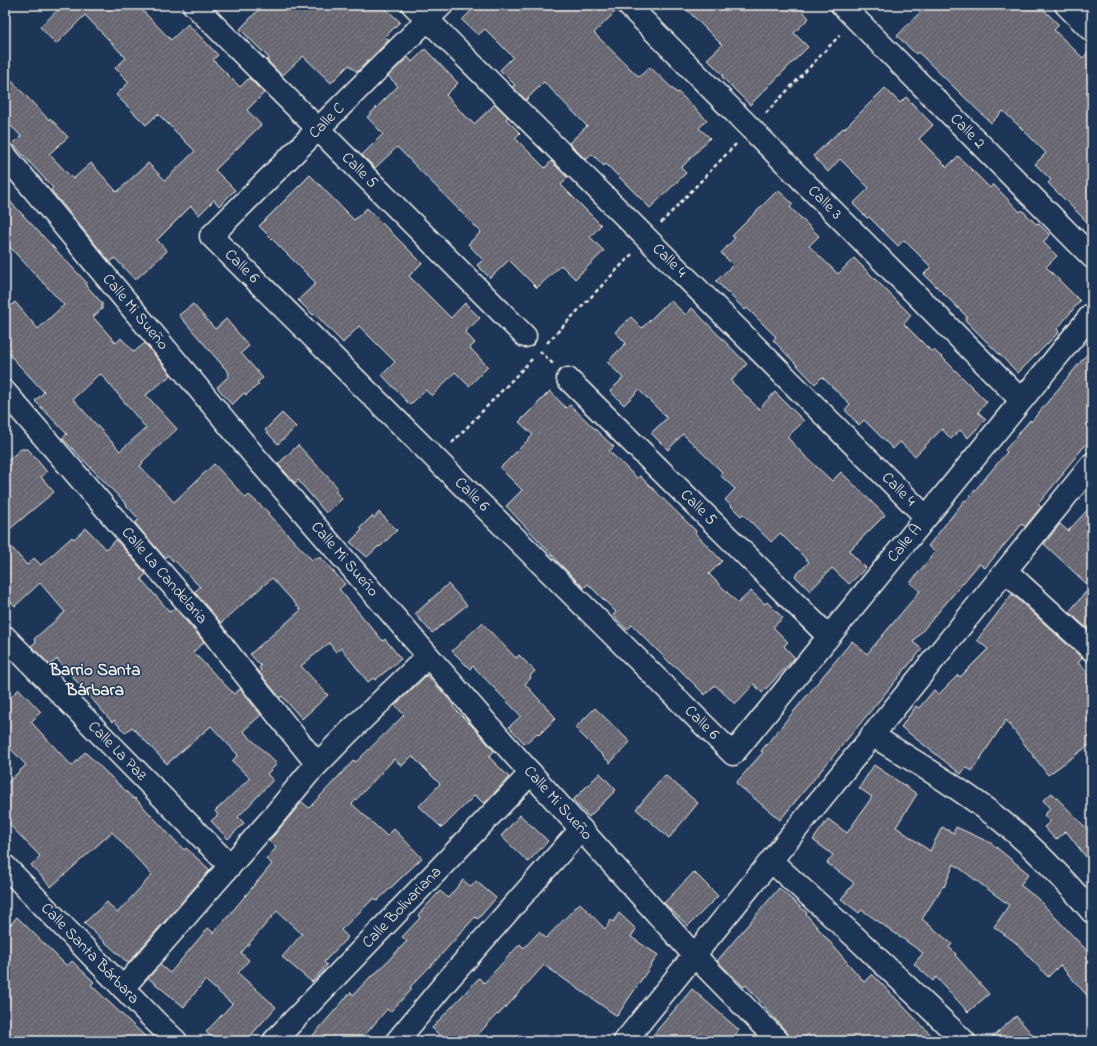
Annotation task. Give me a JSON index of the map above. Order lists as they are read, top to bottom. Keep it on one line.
{"streets":{"street":["Calle C","Calle 2","Calle 5","Calle 3","Calle 4","Calle 6","Calle Mi Sueño","Calle A","Calle La Candelaria","Calle La Paz","Calle Bolivariana","Calle Santa Bárbara"]},"crossings":[["Calle C","Calle 5"],["Calle C","Calle 4"],["Calle C","Calle 6"],["Calle 5","Calle A"],["Calle 3","Calle A"],["Calle 4","Calle A"],["Calle 6","Calle A"],["Calle Mi Sueño","Calle Bolivariana"]],"districts":["Barrio Santa Bárbara"]}
